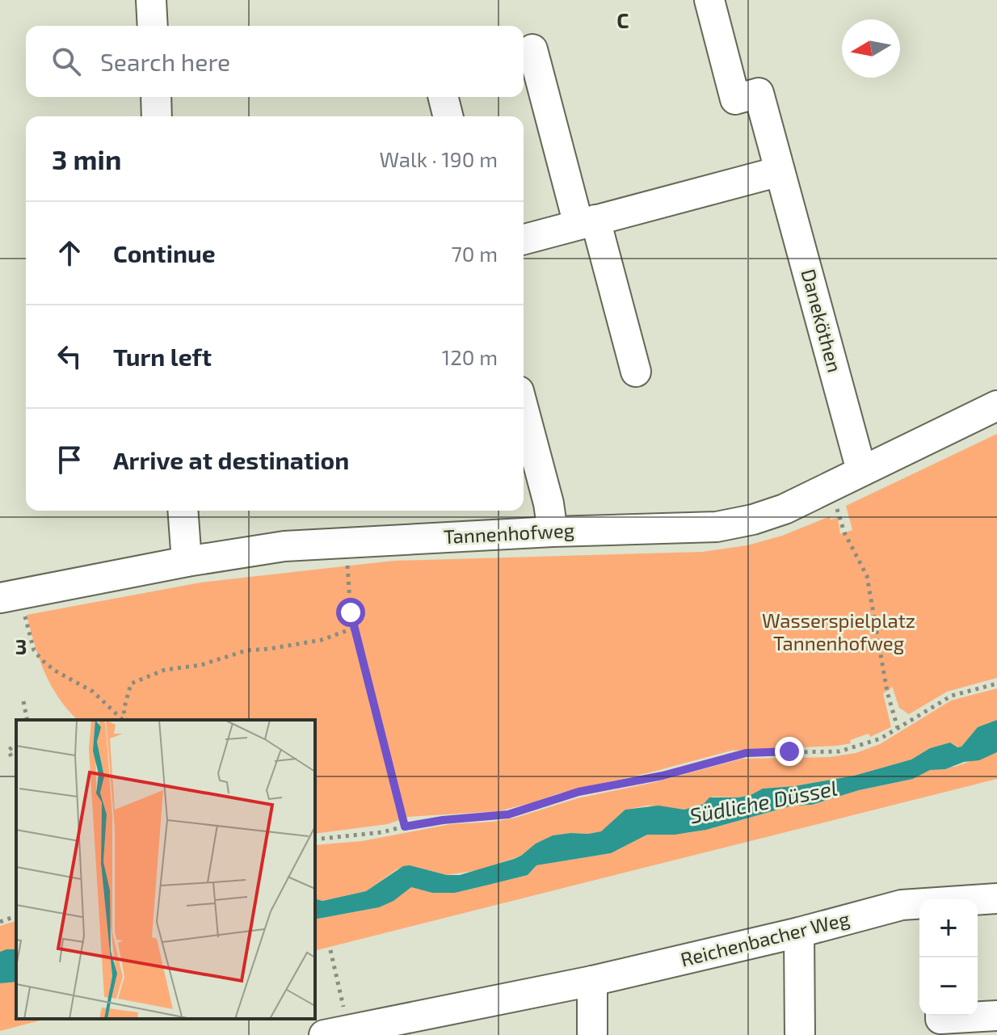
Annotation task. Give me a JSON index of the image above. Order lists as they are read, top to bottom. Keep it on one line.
{"streets":{"street":["Daneköthen","Tannenhofweg","Reichenbacher Weg"]},"crossings":[["Daneköthen","Tannenhofweg"]],"water":["Südliche Düssel"],"parks":["Wasserspielplatz Tannenhofweg"],"north":"left","page":{"search":"Search here","heading":["3 min","Walk · 190 m"],"list":[["Continue","70 m"],["Turn left","120 m"],"Arrive at destination"],"map_buttons":["+","−"]},"grid":{"columns":["C"],"rows":["3"]}}
